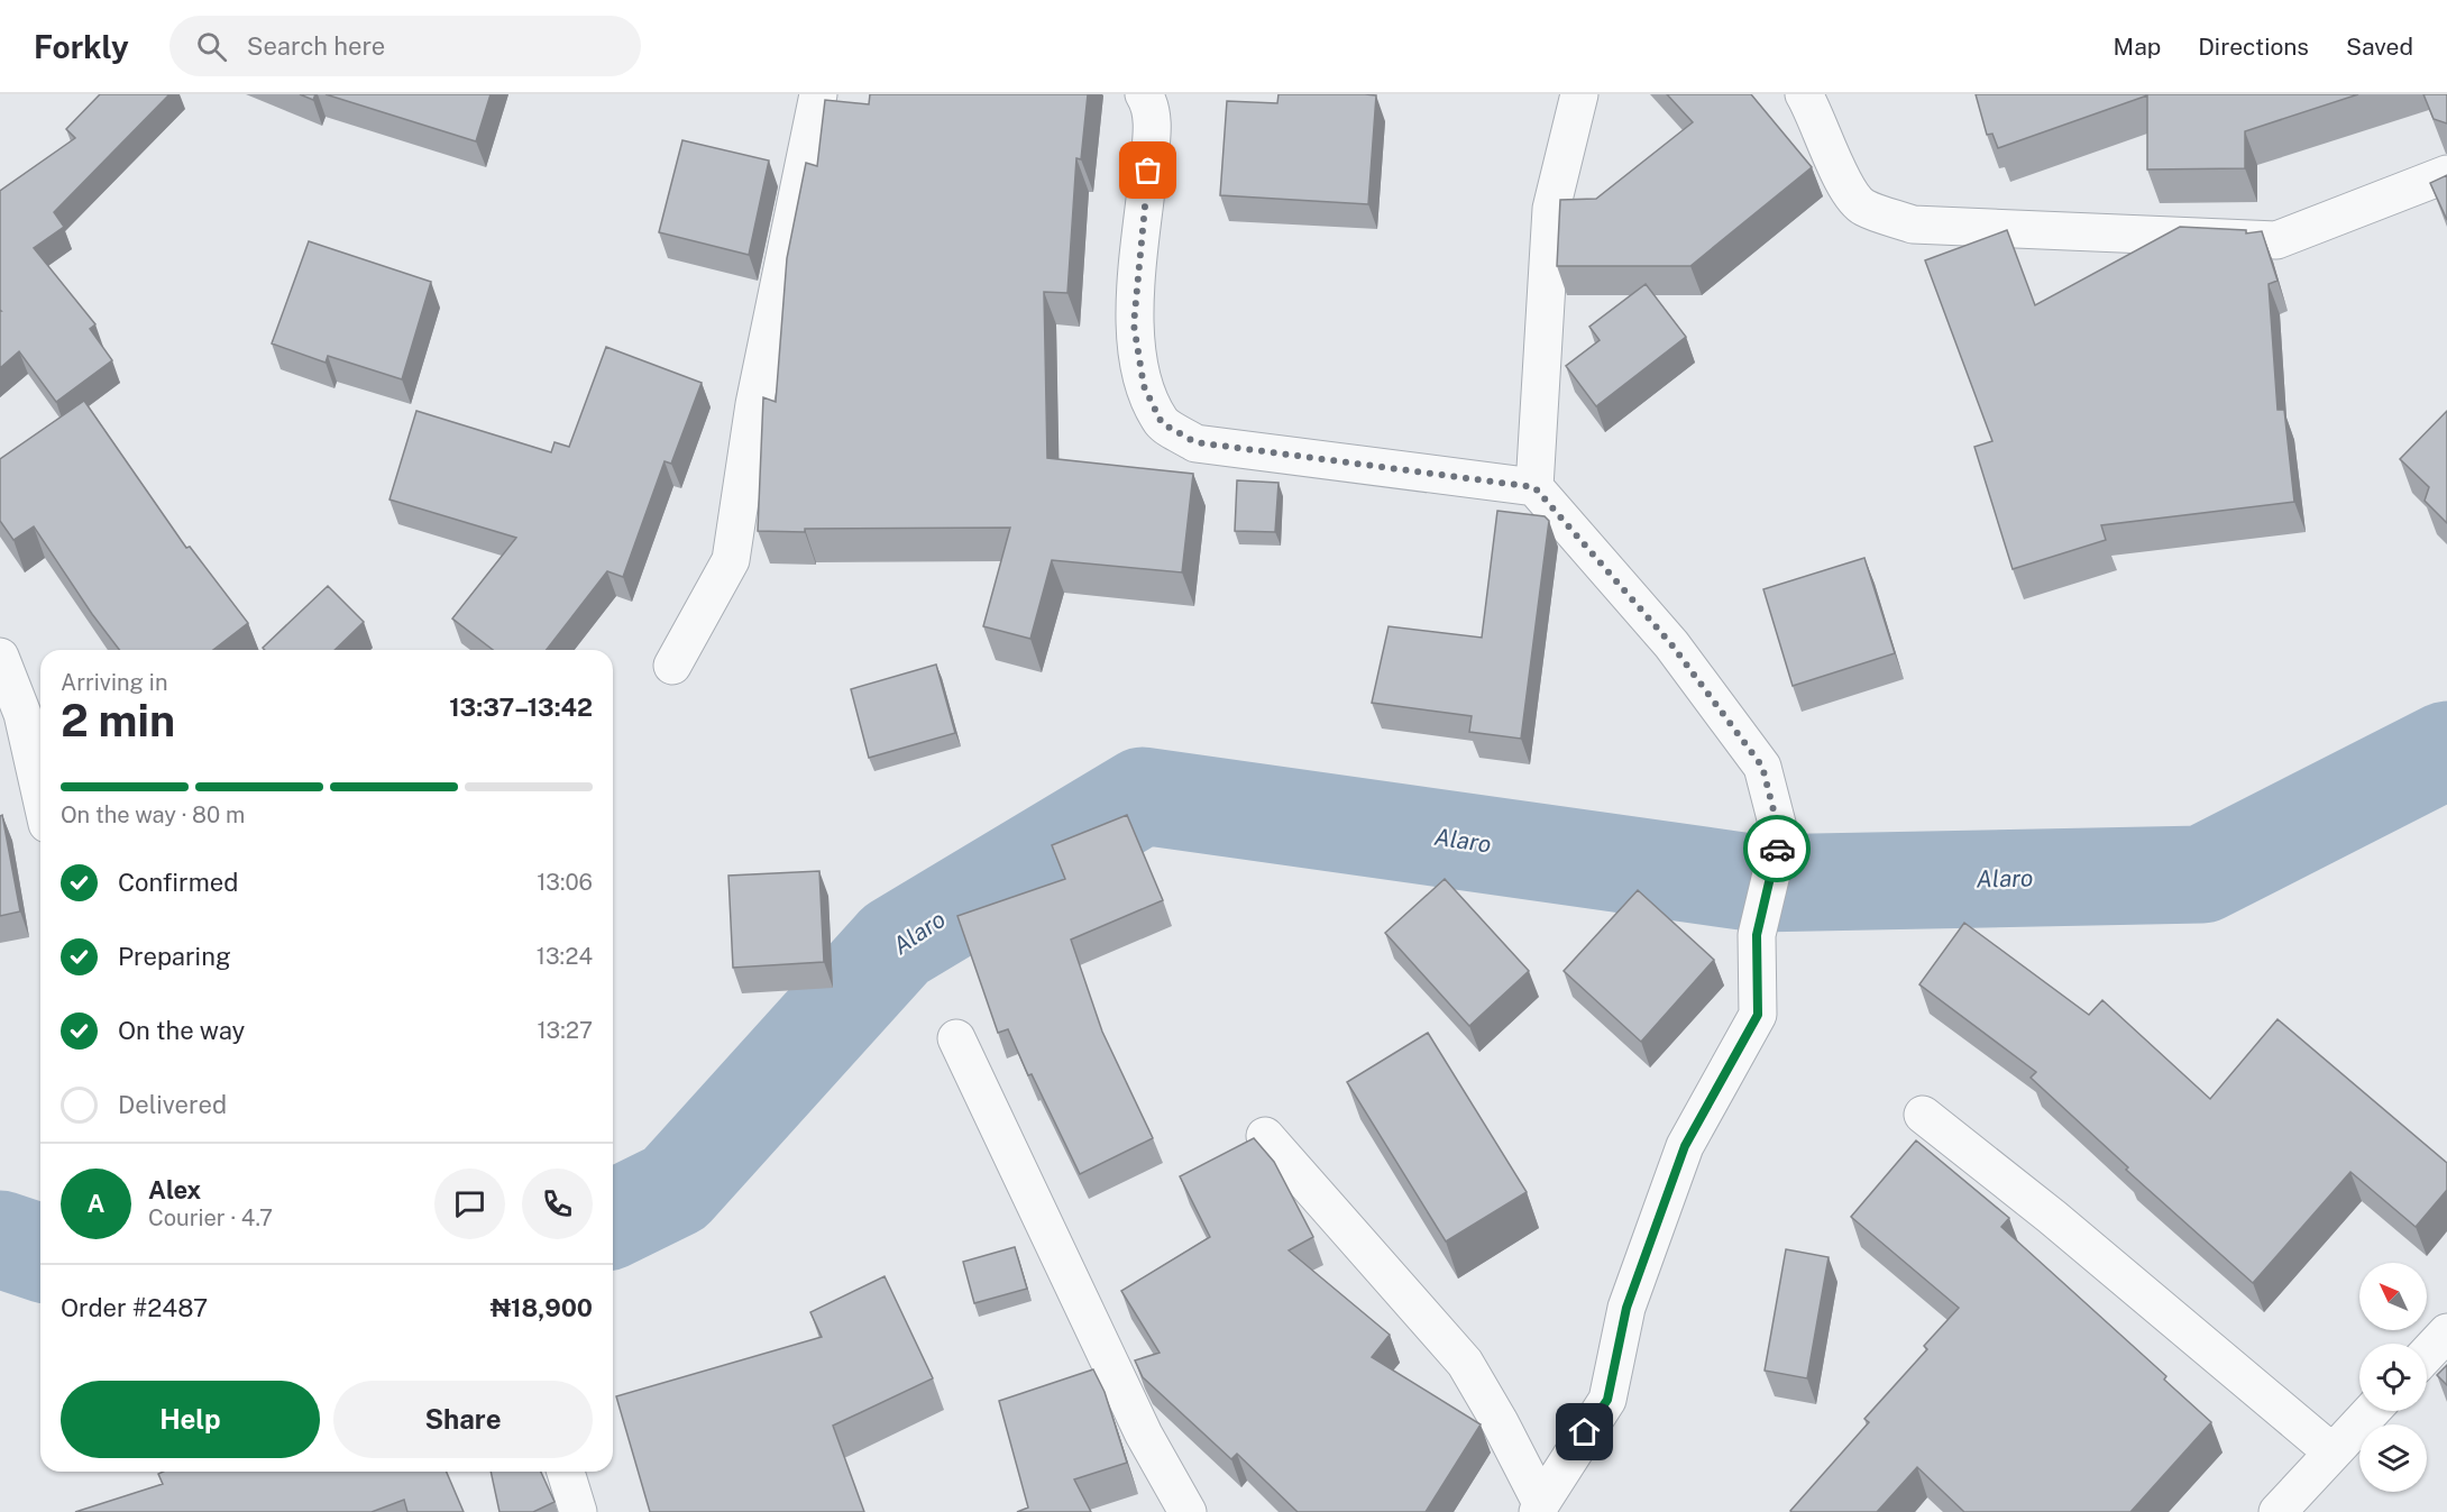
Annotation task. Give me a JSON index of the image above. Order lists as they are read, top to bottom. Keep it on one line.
{"water":["Alaro"],"north":"top left","page":{"header":"Forkly","search":"Search here","nav":["Map","Directions","Saved"],"heading":["2 min","Arriving in","13:37–13:42"],"panel":["Alex","Courier · 4.7","Order #2487","₦18,900"],"bar":"On the way · 80 m","list":[["Confirmed","13:06"],["Preparing","13:24"],["On the way","13:27"],"Delivered"],"round":"A","buttons":["Help","Share"]}}
